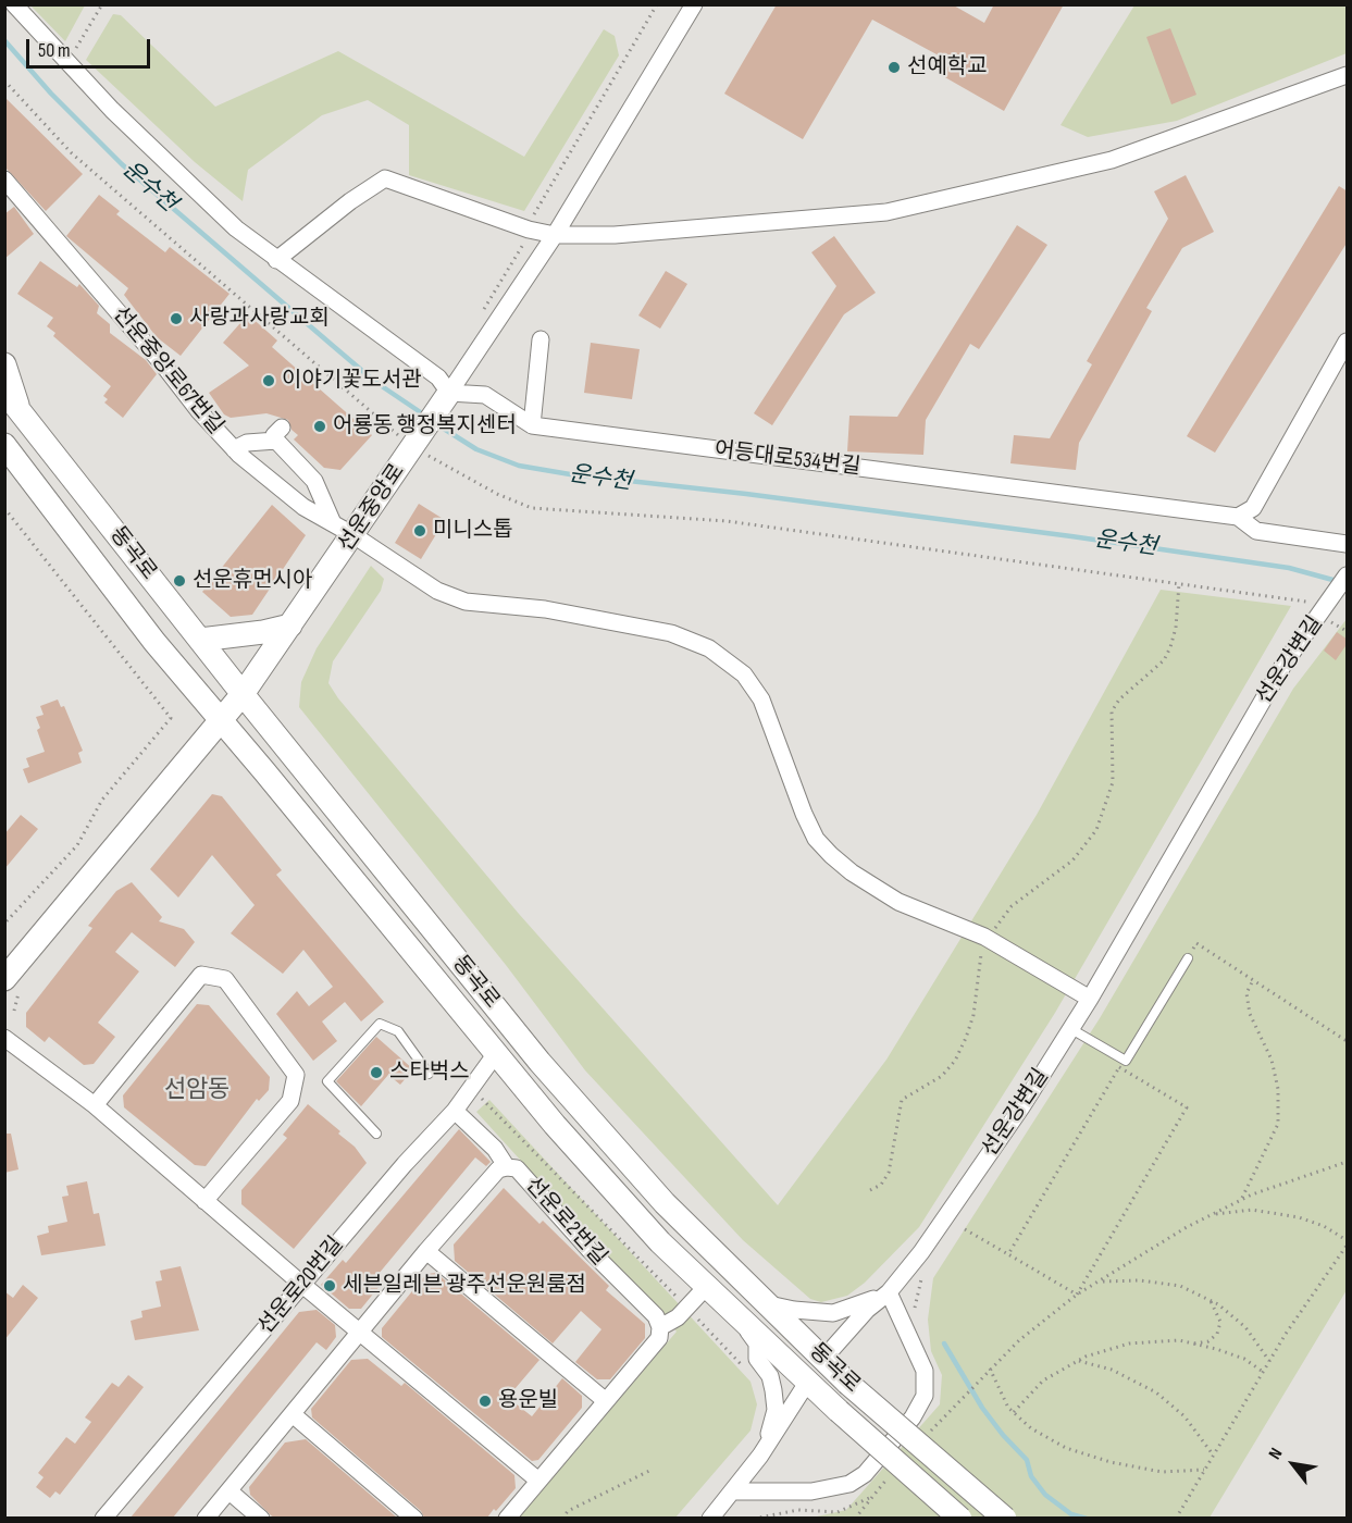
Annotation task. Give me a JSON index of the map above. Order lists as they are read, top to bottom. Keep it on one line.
{"streets":{"main road":["선운중앙로","동곡로"],"street":["선운중앙로67번길","어등대로534번길","선운강변길","선운로2번길","선운로20번길"]},"crossings":[["선운중앙로67번길","선운중앙로"],["선운중앙로67번길","선운강변길"],["어등대로534번길","선운중앙로"],["선운중앙로","동곡로"],["동곡로","선운강변길"],["동곡로","선운로20번길"]],"districts":["선암동"],"water":["운수천"],"places":["선예학교","사랑과사랑교회","이야기꽃도서관","어룡동 행정복지센터","미니스톱","선운휴먼시아","스타벅스","세븐일레븐 광주선운원룸점","용운빌"],"scale_bar":"50 m","north":"top left"}
